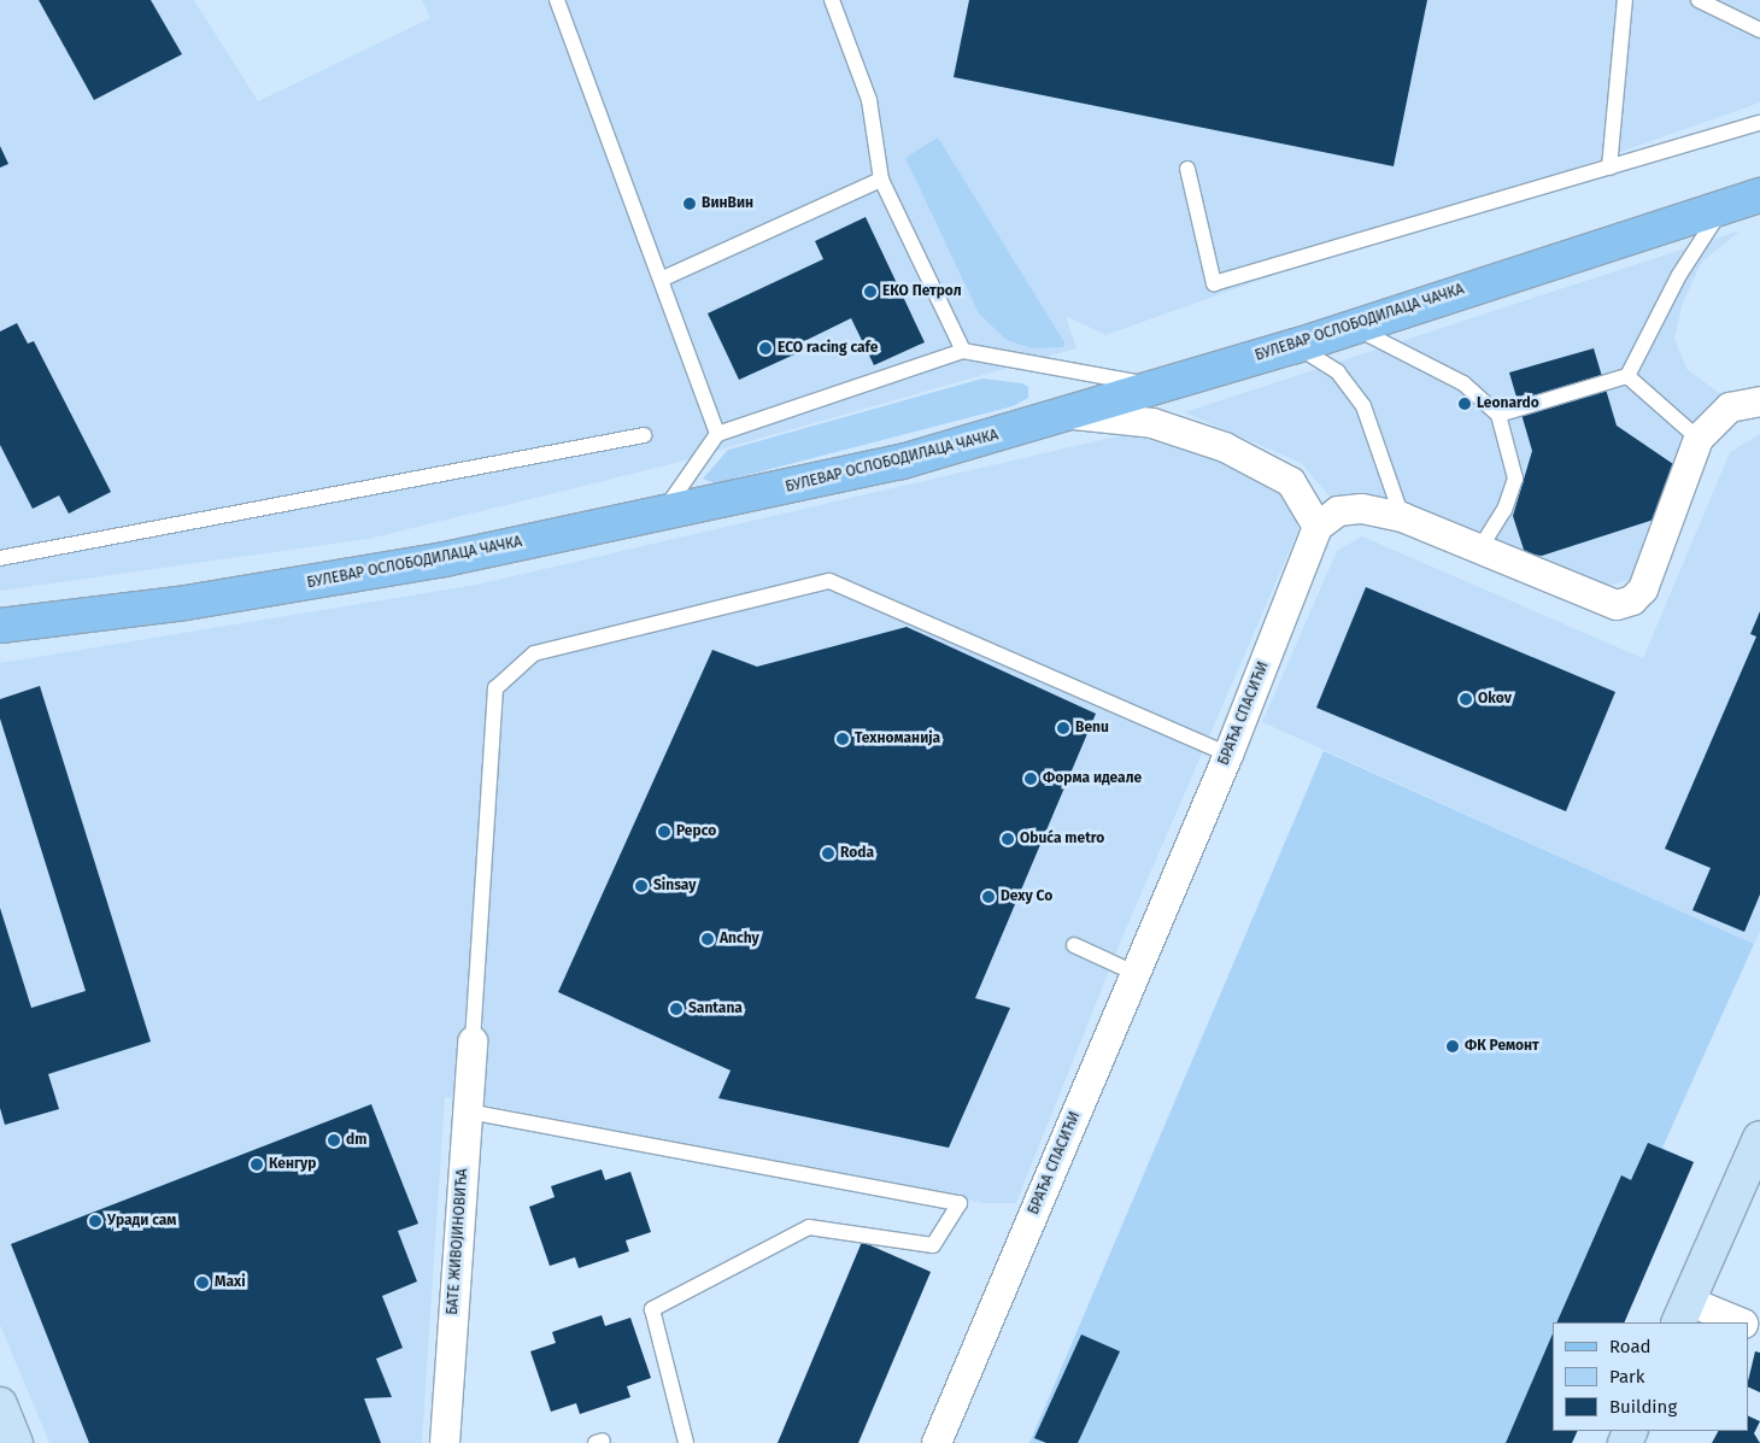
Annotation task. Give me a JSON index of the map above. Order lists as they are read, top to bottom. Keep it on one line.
{"streets":{"main road":["БУЛЕВАР ОСЛОБОДИЛАЦА ЧАЧКА"],"street":["БРАЋА СПАСИЋИ","БАТЕ ЖИВОЈИНОВИЋА"]},"places":["ВинВин","ЕКО Петрол","ECO racing cafe","Leonardo","Okov","Benu","Техноманија","Форма идеале","Pepco","Obuća metro","Roda","Sinsay","Dexy Co","Anchy","Santana","ФК Ремонт","dm","Кенгур","Уради сам","Maxi"],"legend":["Road","Park","Building"]}
